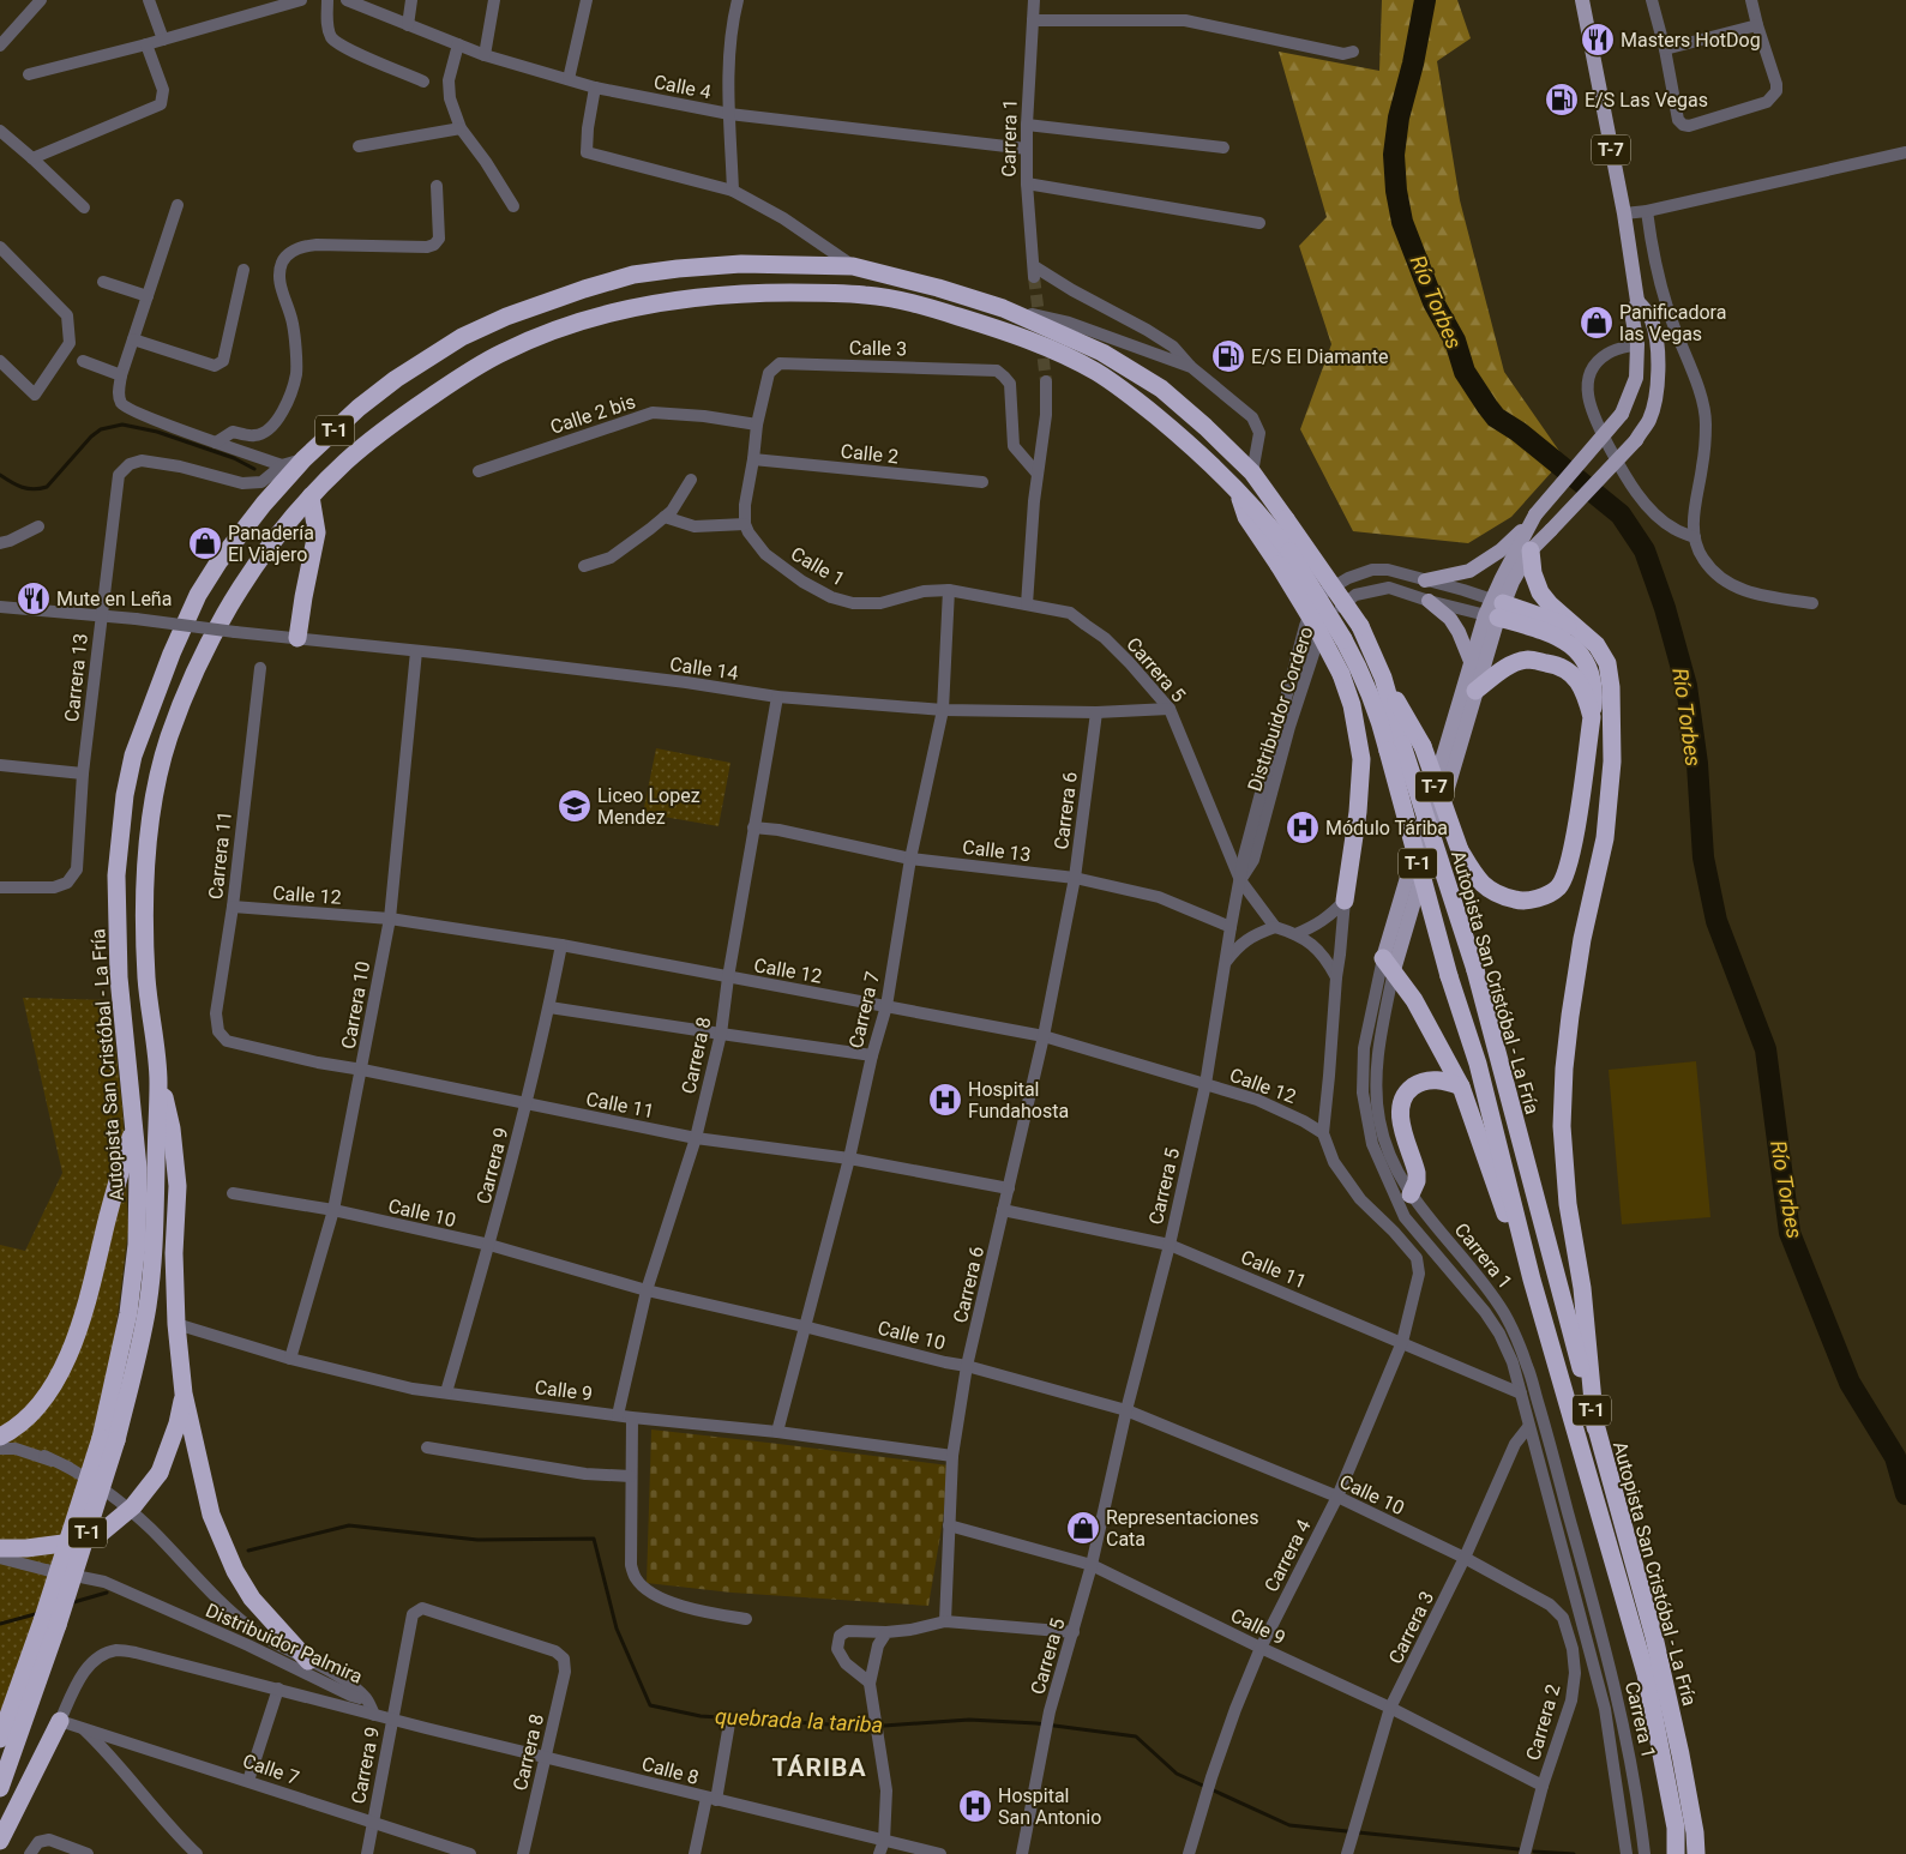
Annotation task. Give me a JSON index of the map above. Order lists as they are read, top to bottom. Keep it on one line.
{"streets":{"highway":["T-1","Autopista San Cristóbal - La Fría"],"main road":["Carrera 1","T-7"],"street":["Calle 4","Calle 3","Calle 2 bis","Calle 2","Calle 1","Calle 14","Carrera 5","Carrera 13","Distribuidor Cordero","Carrera 6","Calle 13","Carrera 11","Calle 12","Carrera 10","Carrera 7","Carrera 8","Calle 11","Carrera 9","Calle 10","Calle 9","Carrera 4","Carrera 3","Distribuidor Palmira","Carrera 2","Calle 7","Calle 8"]},"crossings":[["Calle 4","Carrera 1"],["Carrera 1","T-7"],["Carrera 1","Distribuidor Cordero"],["Carrera 1","Calle 11"],["Carrera 1","Carrera 3"],["T-7","Distribuidor Cordero"],["Calle 3","Calle 2 bis"],["Calle 3","Calle 2"],["Calle 1","Carrera 5"],["Calle 1","Carrera 7"],["Calle 14","Carrera 5"],["Calle 14","Carrera 13"],["Calle 14","Carrera 6"],["Calle 14","Carrera 10"],["Calle 14","Carrera 7"],["Calle 14","Carrera 8"],["Carrera 5","Distribuidor Cordero"],["Carrera 5","Calle 13"],["Carrera 5","Calle 12"],["Carrera 5","Calle 11"],["Carrera 5","Calle 10"],["Carrera 5","Calle 9"],["Carrera 6","Calle 13"],["Carrera 6","Calle 12"],["Carrera 6","Calle 11"],["Carrera 6","Calle 10"],["Carrera 6","Calle 9"],["Calle 13","Carrera 7"],["Calle 13","Carrera 8"],["Carrera 11","Calle 12"],["Carrera 11","Calle 11"],["Calle 12","Carrera 10"],["Calle 12","Carrera 7"],["Calle 12","Carrera 8"],["Calle 12","Carrera 9"],["Calle 12","Carrera 4"],["Carrera 10","Calle 11"],["Carrera 10","Calle 10"],["Carrera 10","Calle 9"],["Carrera 7","Calle 11"],["Carrera 7","Calle 10"],["Carrera 7","Calle 9"],["Carrera 8","Calle 11"],["Carrera 8","Carrera 9"],["Carrera 8","Calle 10"],["Carrera 8","Calle 9"],["Carrera 8","Calle 8"],["Calle 11","Carrera 9"],["Calle 11","Carrera 4"],["Carrera 9","Calle 10"],["Carrera 9","Calle 9"],["Carrera 9","Distribuidor Palmira"],["Carrera 9","Calle 7"],["Carrera 9","Calle 8"],["Calle 10","Carrera 4"],["Calle 10","Carrera 3"],["Calle 10","Carrera 2"],["Calle 9","Carrera 4"],["Calle 9","Carrera 3"],["Calle 9","Carrera 2"],["Distribuidor Palmira","Calle 7"]],"districts":["TÁRIBA"],"water":["Río Torbes","quebrada la tariba"],"places":{"restaurant":["Masters HotDog","Mute en Leña"],"fuel station":["E/S Las Vegas","E/S El Diamante"],"shop":["Panificadora las Vegas","Panadería El Viajero","Representaciones Cata"],"school or university":["Liceo Lopez Mendez"],"hospital":["Módulo Táriba","Hospital Fundahosta","Hospital San Antonio"]}}
